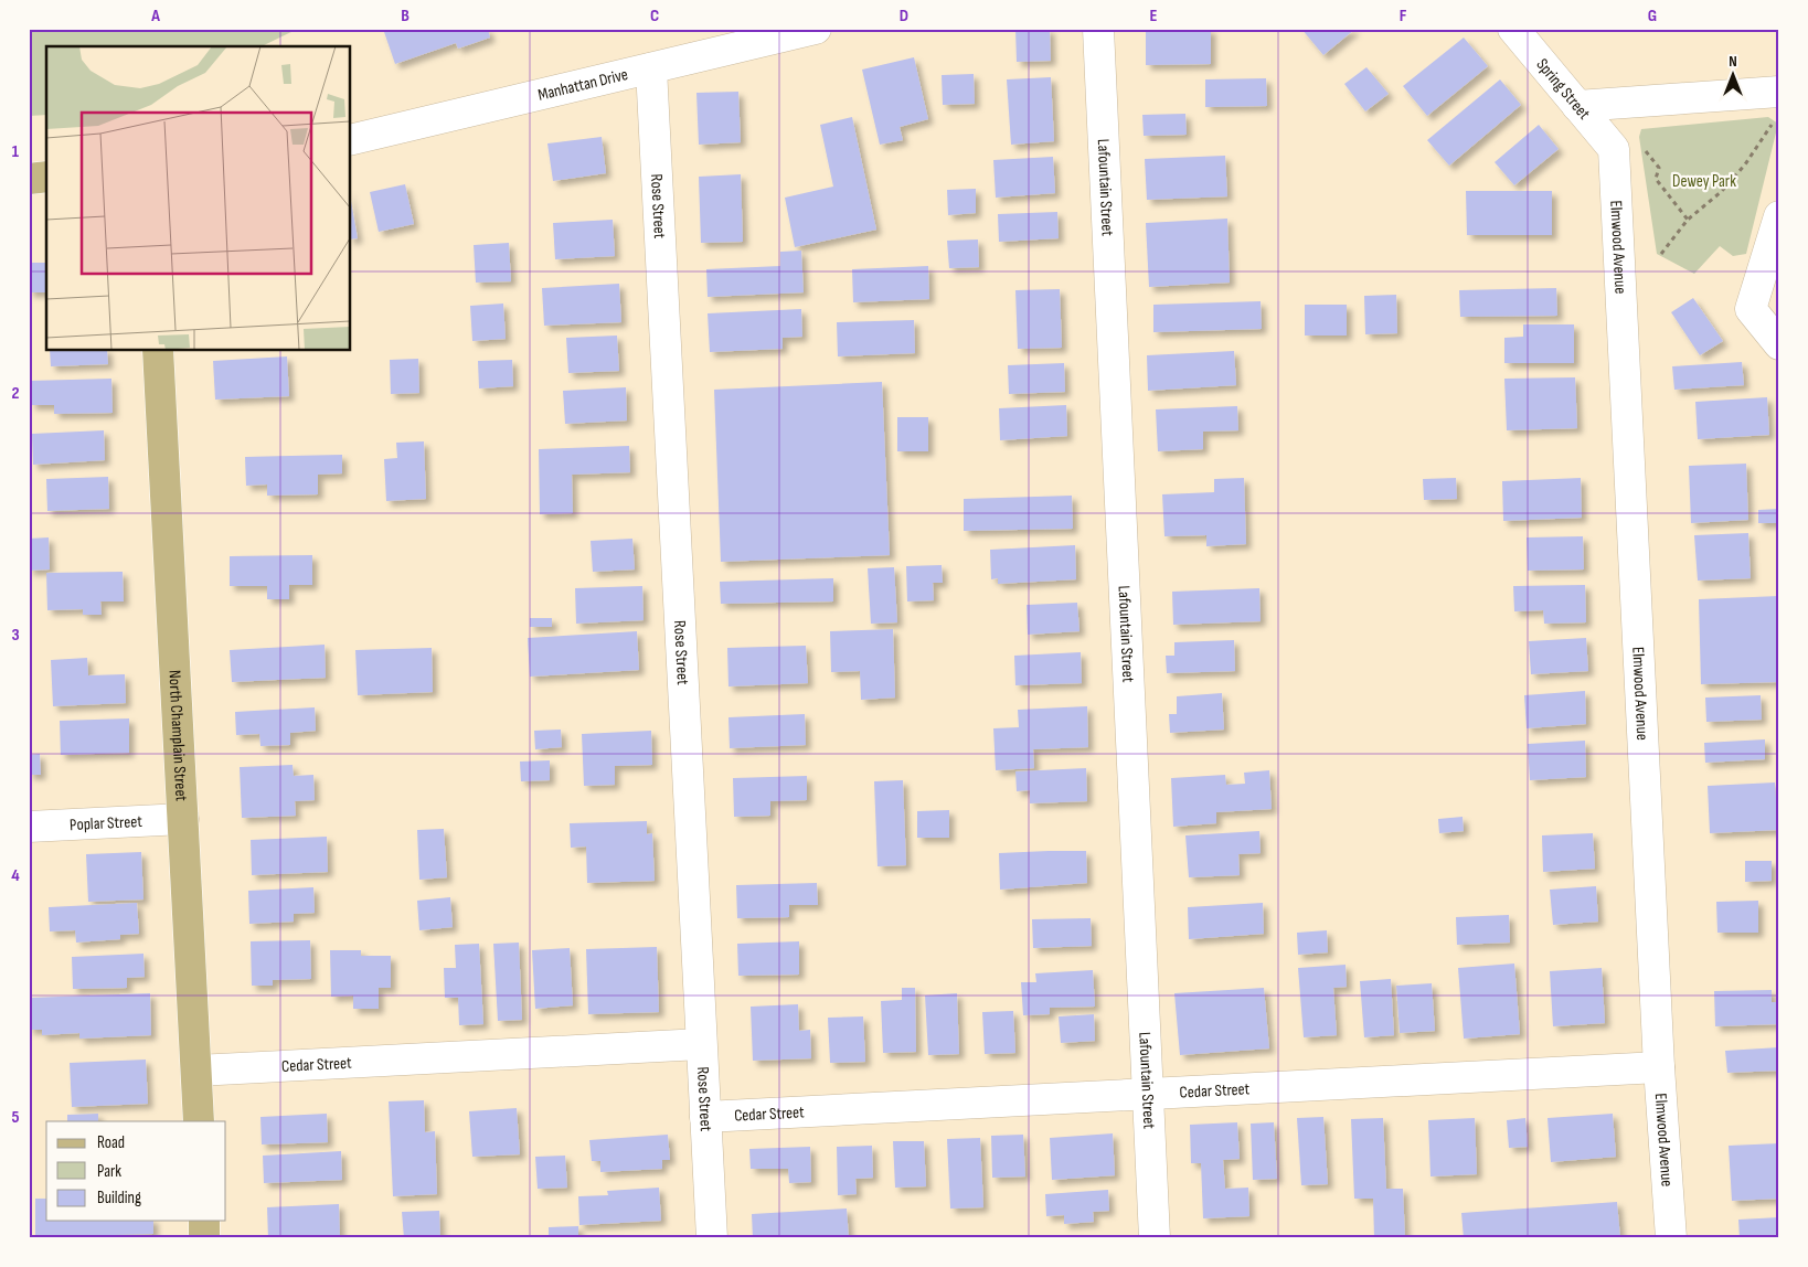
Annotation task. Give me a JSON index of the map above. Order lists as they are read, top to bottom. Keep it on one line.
{"streets":{"main road":["North Champlain Street"],"street":["Manhattan Drive","Spring Street","Lafountain Street","Rose Street","Elmwood Avenue","Poplar Street","Cedar Street"]},"crossings":[["Manhattan Drive","Rose Street"],["Spring Street","Elmwood Avenue"],["Lafountain Street","Cedar Street"],["Rose Street","Cedar Street"],["Elmwood Avenue","Cedar Street"],["North Champlain Street","Poplar Street"],["North Champlain Street","Cedar Street"]],"parks":["Dewey Park"],"legend":["Road","Park","Building"],"north":"top","grid":{"columns":["A","B","C","D","E","F","G"],"rows":["1","2","3","4","5"]}}
